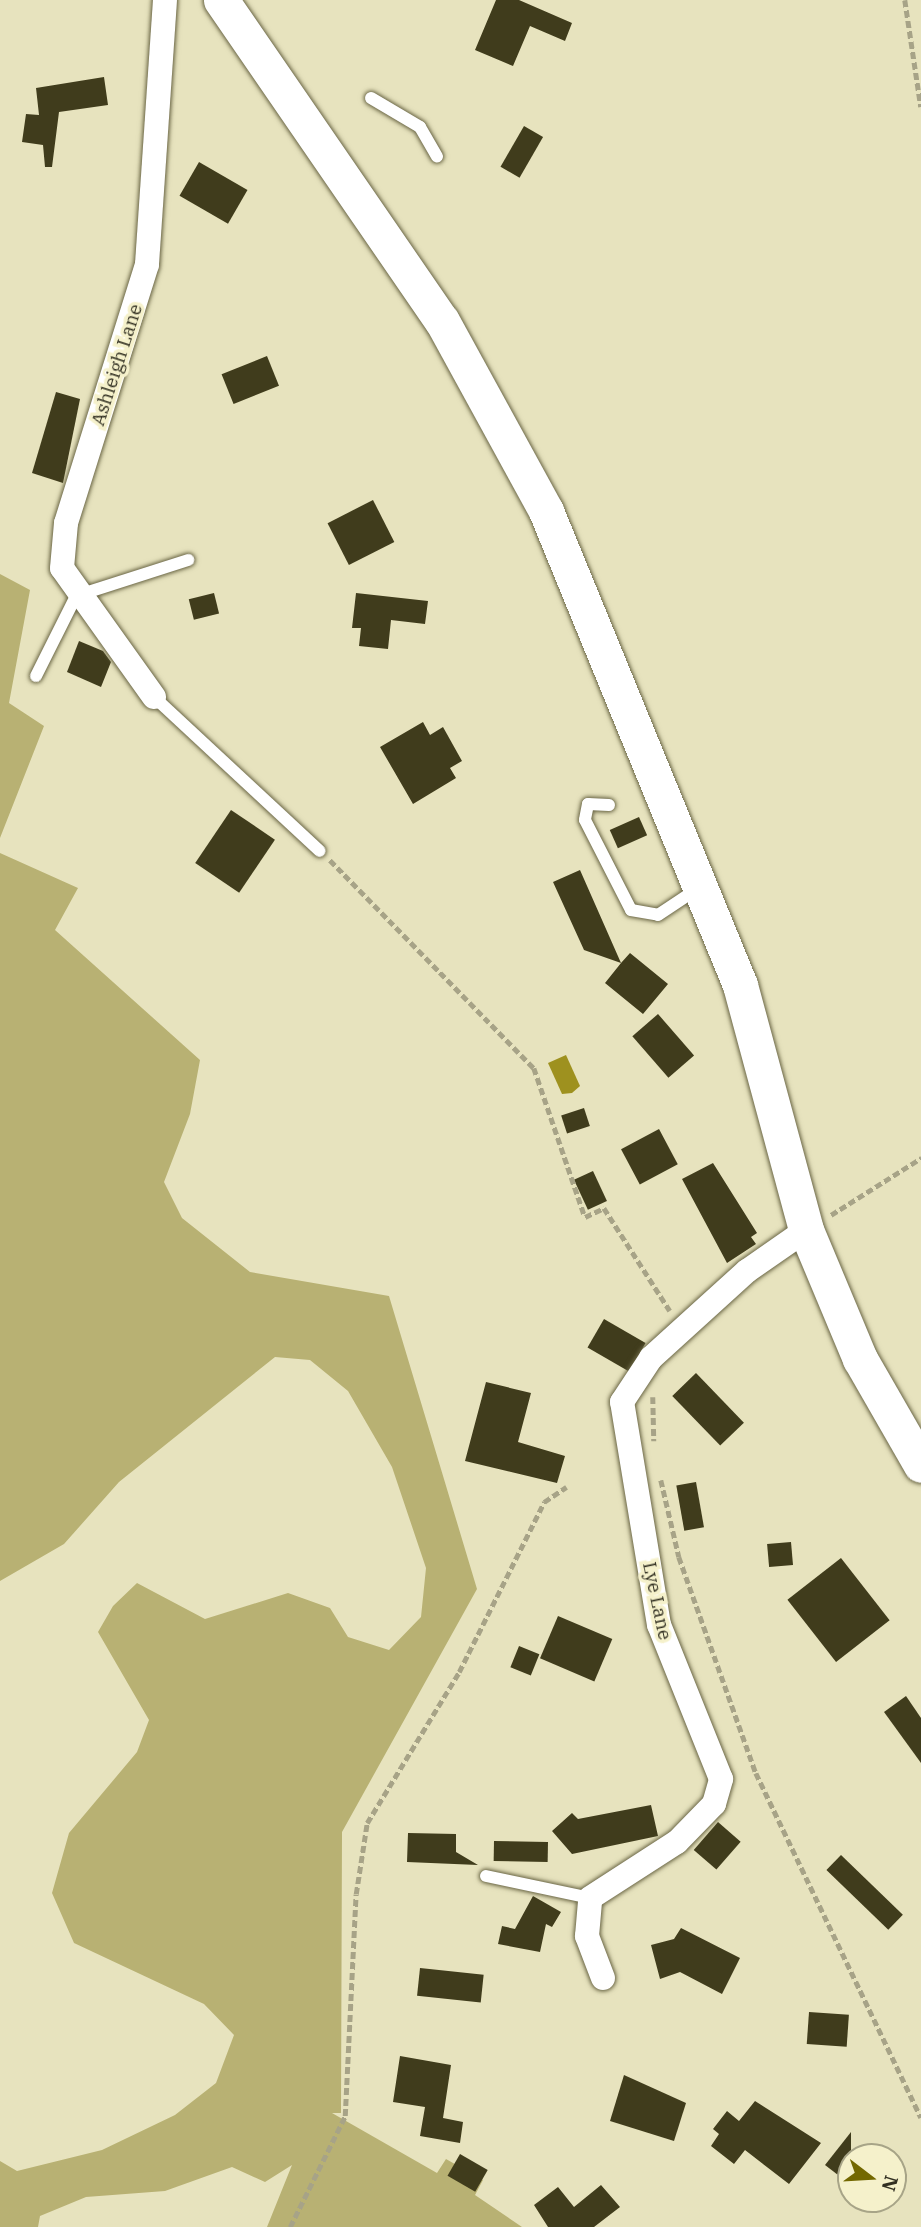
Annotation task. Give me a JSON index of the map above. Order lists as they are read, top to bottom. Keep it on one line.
{"streets":{"street":["Ashleigh Lane","Lye Lane"]},"north":"right"}
